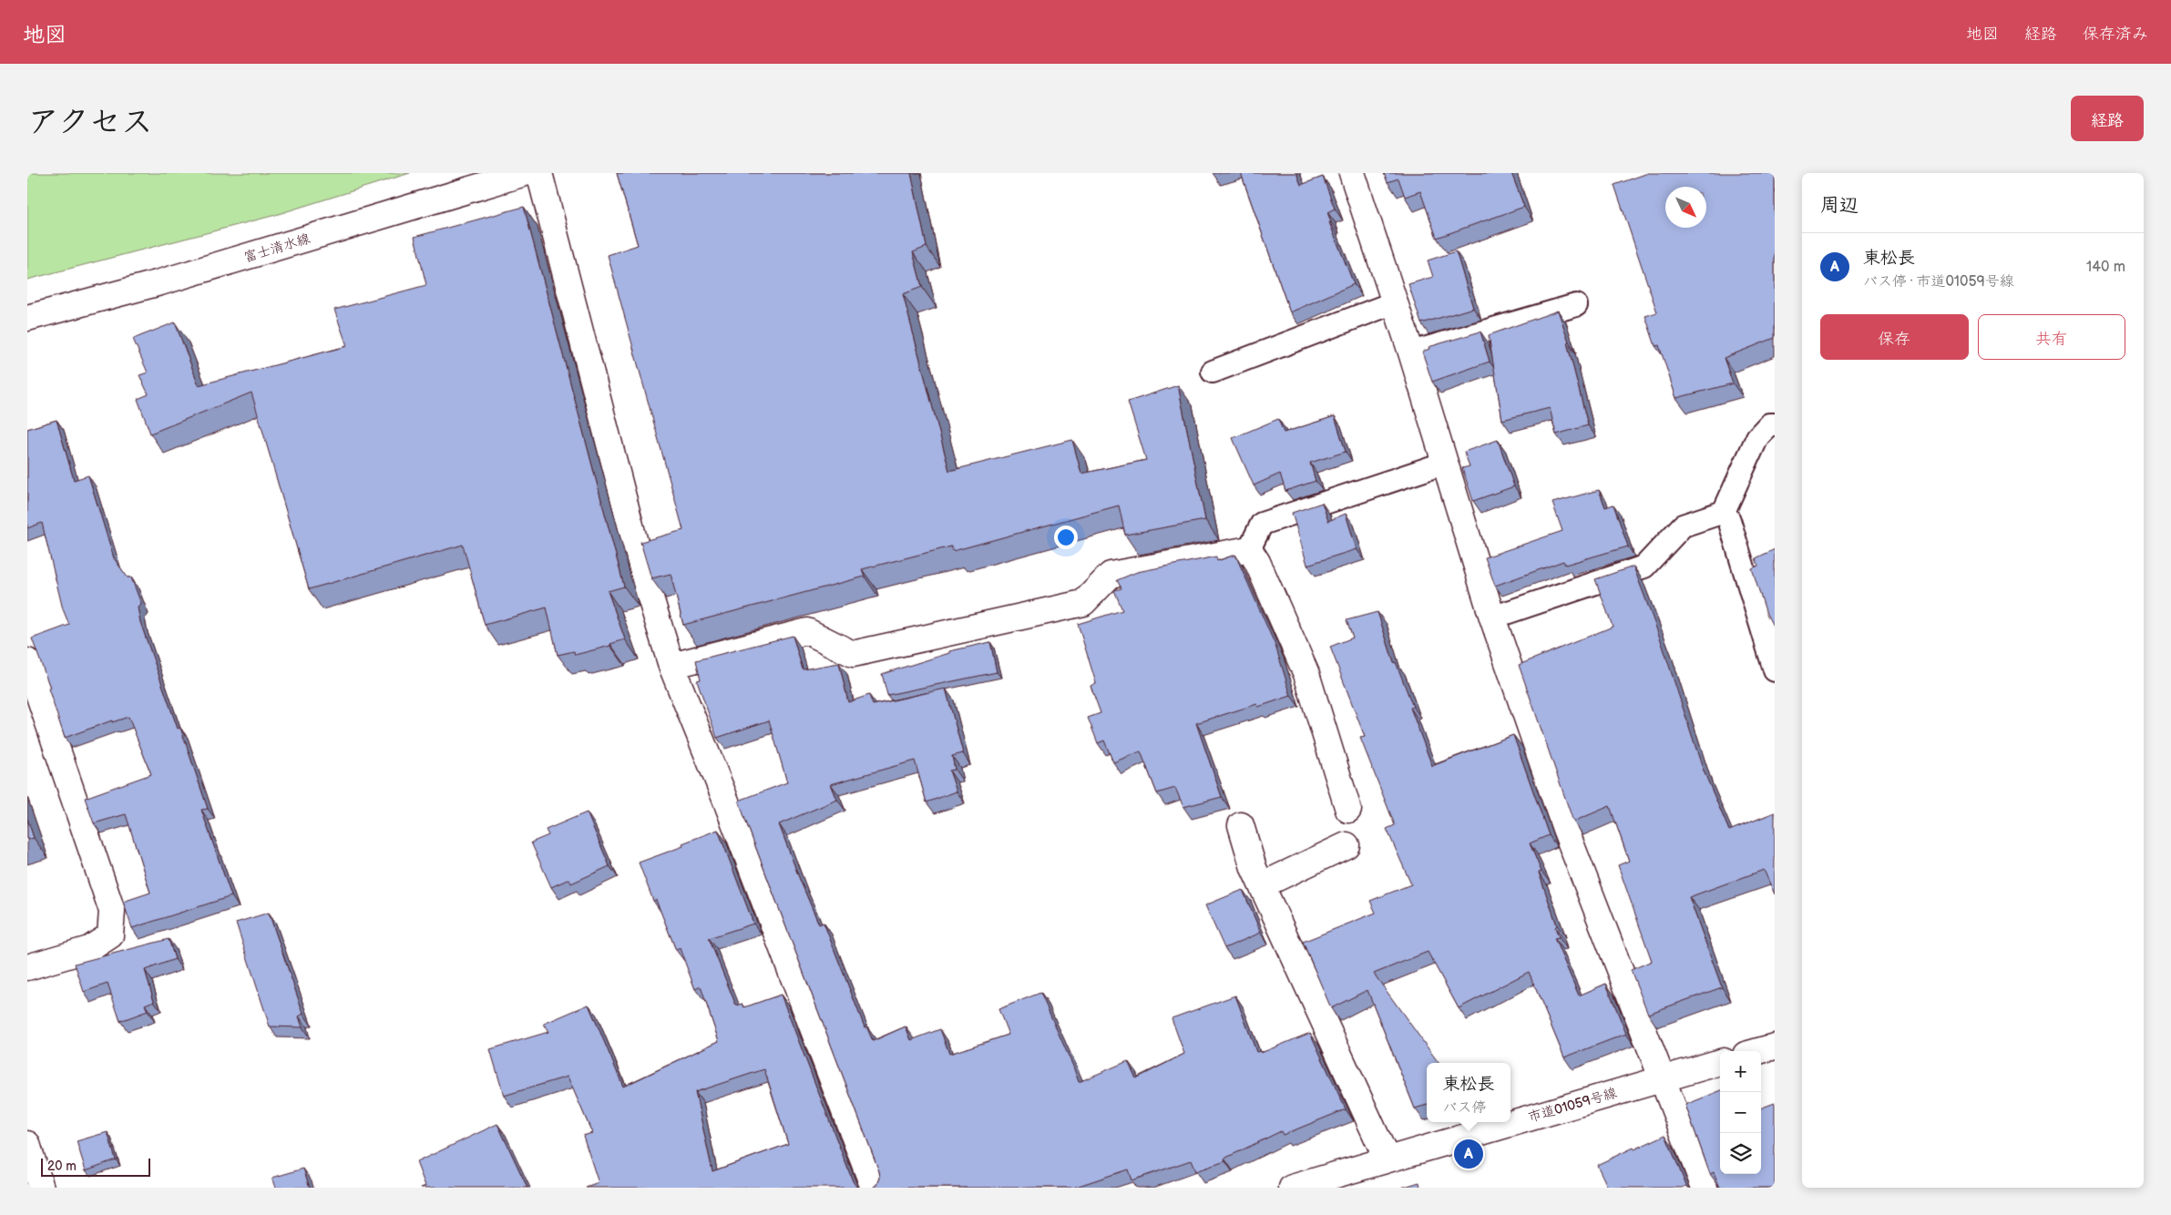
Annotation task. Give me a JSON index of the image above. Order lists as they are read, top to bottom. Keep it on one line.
{"streets":{"street":["富士清水線","市道01059号線"]},"scale_bar":"20 m","north":"bottom right","page":{"header":"地図","nav":["地図","経路","保存済み"],"title":"アクセス","buttons":["経路",["保存","共有"]],"heading":"周辺","list":[{"mark":"A","name":"東松長","note":"バス停 · 市道01059号線","value":"140 m"}],"map_buttons":["+","−"],"popup":["東松長","バス停"],"pins":"A","scale":"20 m"}}
